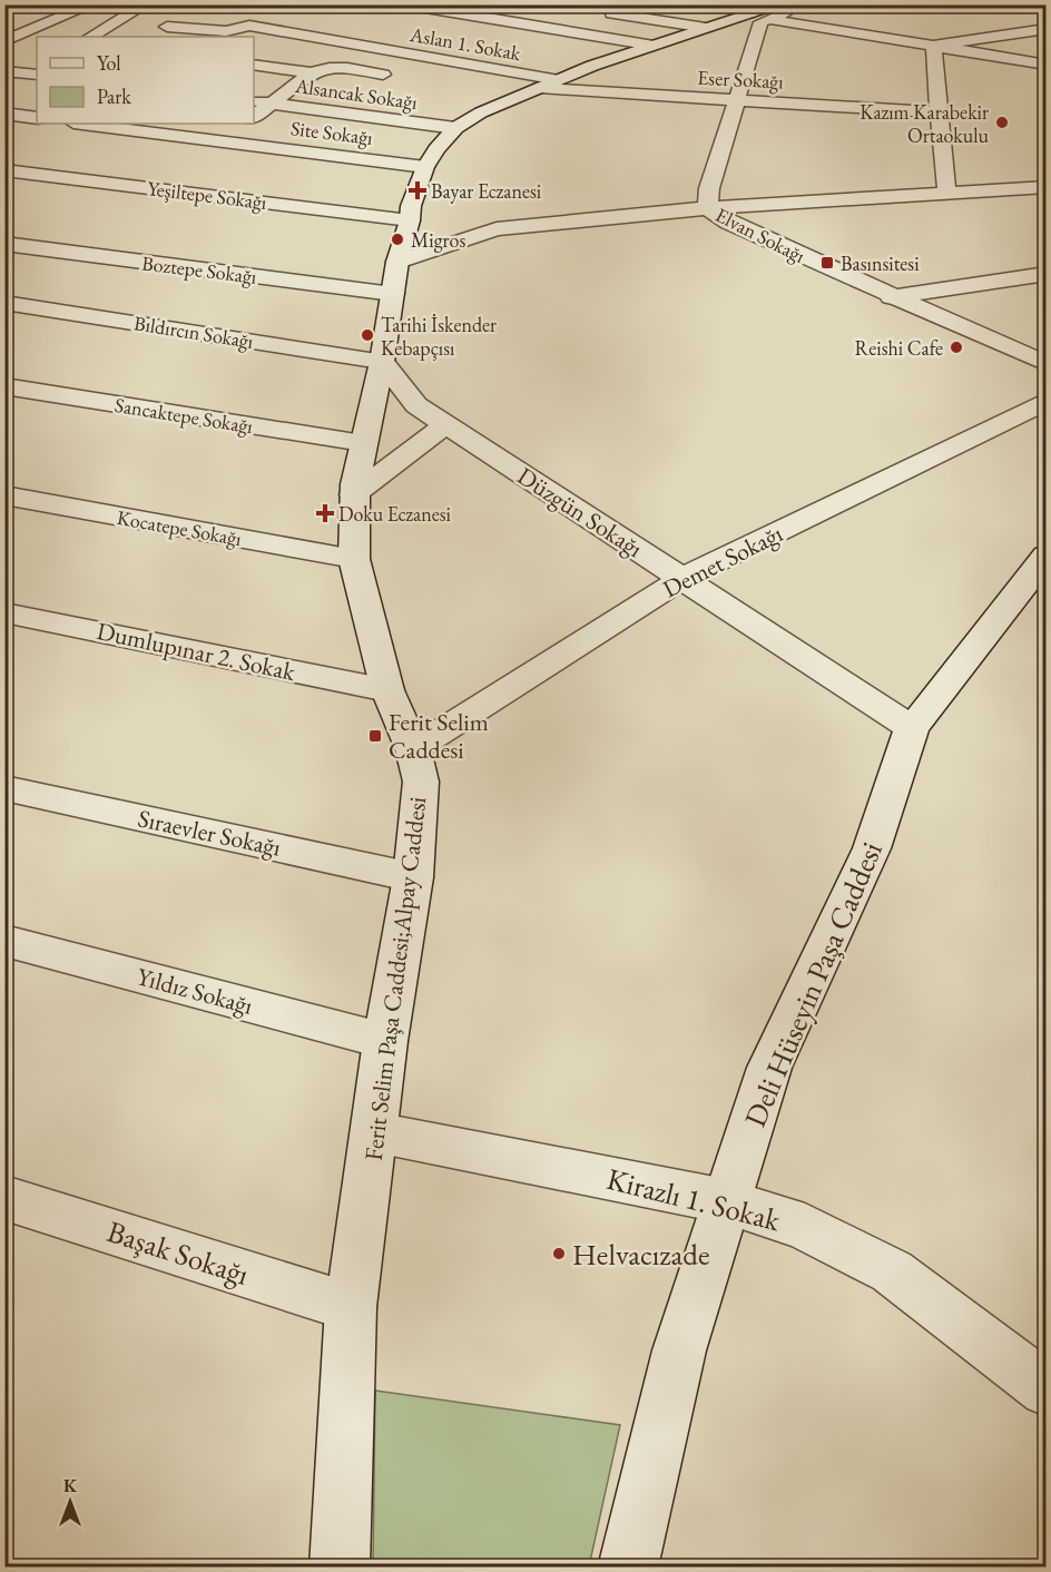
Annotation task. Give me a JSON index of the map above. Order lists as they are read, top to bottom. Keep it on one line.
{"streets":{"street":["Aslan 1. Sokak","Eser Sokağı","Alsancak Sokağı","Site Sokağı","Yeşiltepe Sokağı","Elvan Sokağı","Boztepe Sokağı","Bıldırcın Sokağı","Sancaktepe Sokağı","Düzgün Sokağı","Kocatepe Sokağı","Demet Sokağı","Dumlupınar 2. Sokak","Sıraevler Sokağı","Ferit Selim Paşa Caddesi;Alpay Caddesi","Deli Hüseyin Paşa Caddesi","Yıldız Sokağı","Kirazlı 1. Sokak","Başak Sokağı"]},"crossings":[["Aslan 1. Sokak","Ferit Selim Paşa Caddesi;Alpay Caddesi"],["Eser Sokağı","Elvan Sokağı"],["Eser Sokağı","Ferit Selim Paşa Caddesi;Alpay Caddesi"],["Alsancak Sokağı","Ferit Selim Paşa Caddesi;Alpay Caddesi"],["Site Sokağı","Ferit Selim Paşa Caddesi;Alpay Caddesi"],["Yeşiltepe Sokağı","Ferit Selim Paşa Caddesi;Alpay Caddesi"],["Elvan Sokağı","Ferit Selim Paşa Caddesi;Alpay Caddesi"],["Boztepe Sokağı","Ferit Selim Paşa Caddesi;Alpay Caddesi"],["Bıldırcın Sokağı","Ferit Selim Paşa Caddesi;Alpay Caddesi"],["Sancaktepe Sokağı","Ferit Selim Paşa Caddesi;Alpay Caddesi"],["Düzgün Sokağı","Demet Sokağı"],["Düzgün Sokağı","Deli Hüseyin Paşa Caddesi"],["Kocatepe Sokağı","Ferit Selim Paşa Caddesi;Alpay Caddesi"],["Demet Sokağı","Ferit Selim Paşa Caddesi;Alpay Caddesi"],["Dumlupınar 2. Sokak","Ferit Selim Paşa Caddesi;Alpay Caddesi"],["Sıraevler Sokağı","Ferit Selim Paşa Caddesi;Alpay Caddesi"],["Ferit Selim Paşa Caddesi;Alpay Caddesi","Yıldız Sokağı"],["Ferit Selim Paşa Caddesi;Alpay Caddesi","Kirazlı 1. Sokak"],["Ferit Selim Paşa Caddesi;Alpay Caddesi","Başak Sokağı"],["Deli Hüseyin Paşa Caddesi","Kirazlı 1. Sokak"]],"places":{"other":["Kazım Karabekir Ortaokulu","Migros","Tarihi İskender Kebapçısı","Reishi Cafe","Helvacızade"],"health":["Bayar Eczanesi","Doku Eczanesi"],"transit":["Basınsitesi","Ferit Selim Caddesi"]},"legend":["Yol","Park"],"north":"top"}
